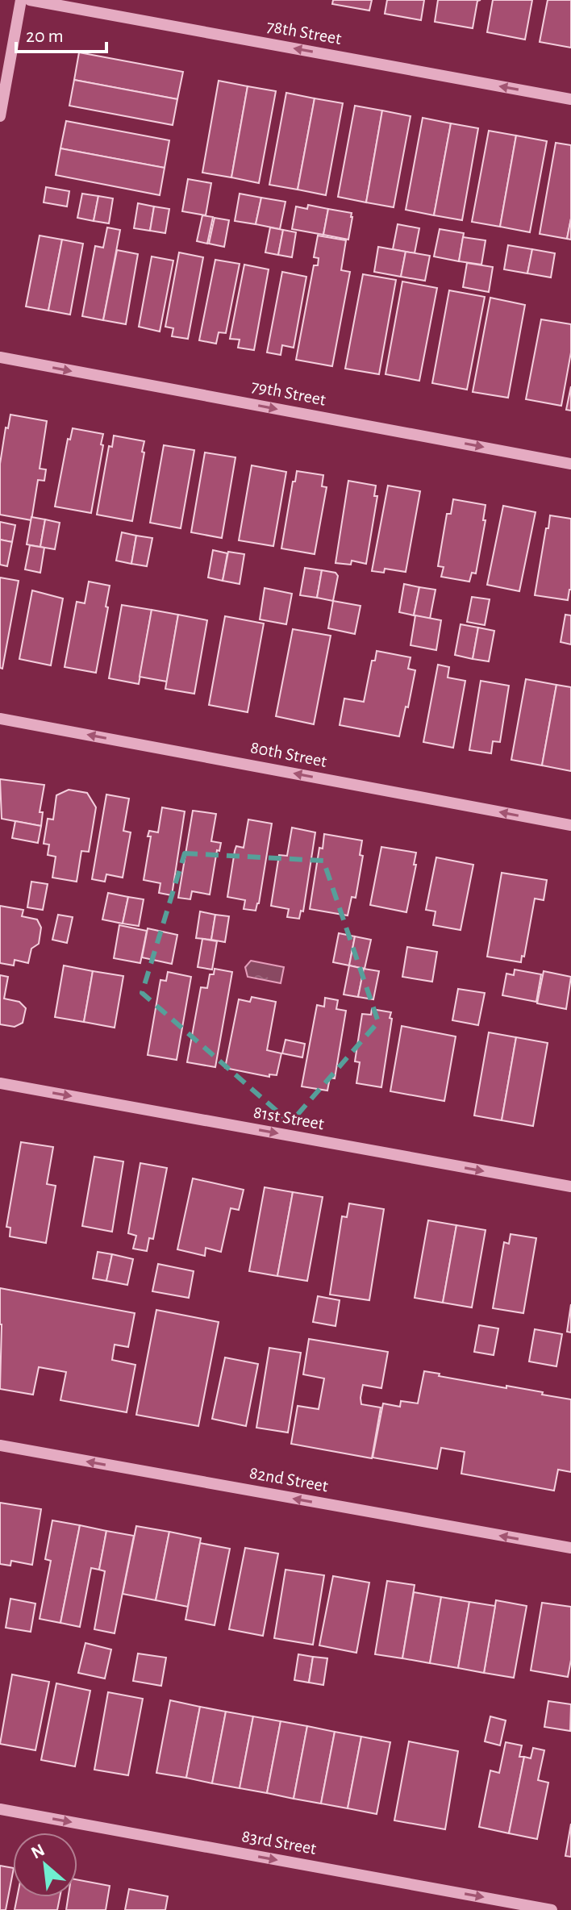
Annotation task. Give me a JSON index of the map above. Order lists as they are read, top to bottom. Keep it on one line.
{"streets":{"street":["78th Street","79th Street","80th Street","81st Street","82nd Street","83rd Street"]},"one_way":["78th Street","79th Street","80th Street","81st Street","82nd Street","83rd Street"],"scale_bar":"20 m","north":"top left"}
